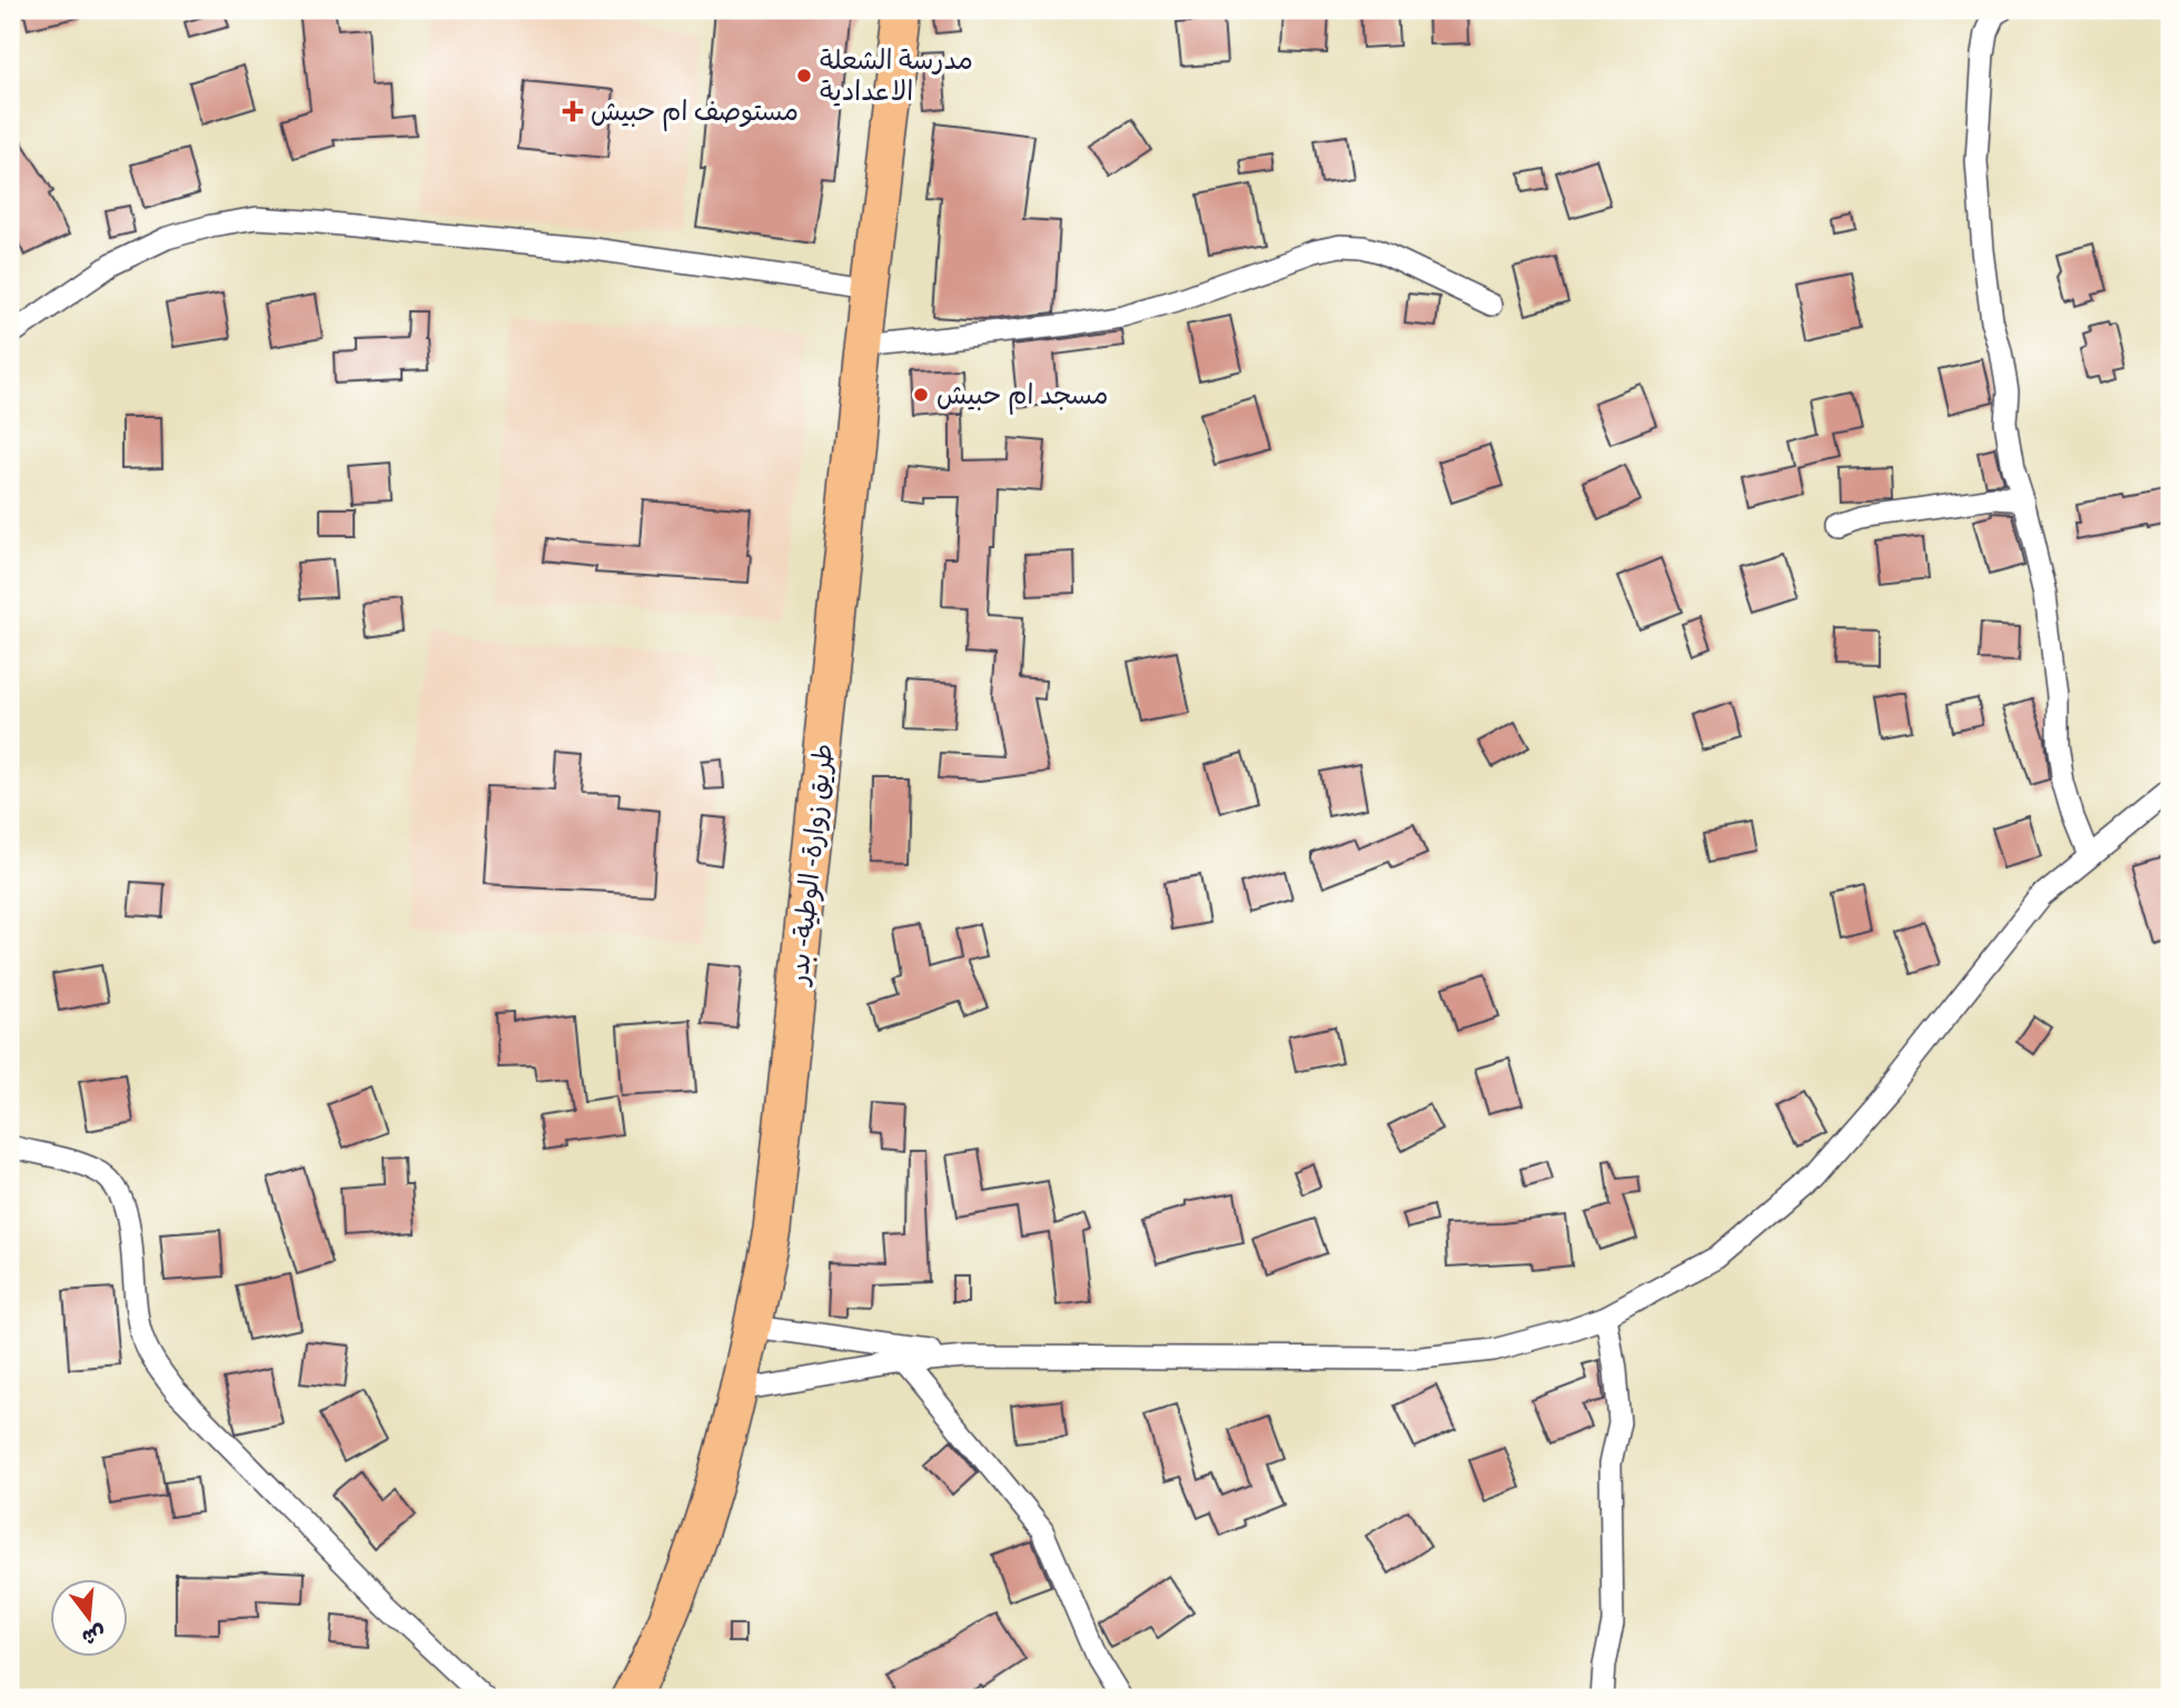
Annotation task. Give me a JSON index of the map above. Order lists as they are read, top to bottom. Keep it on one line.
{"streets":{"highway":["طريق زوارة- الوطية- بدر"]},"places":{"other":["مدرسة الشعلة الاعدادية","مسجد ام حبيش"],"health":["مستوصف ام حبيش"]},"north":"bottom"}
